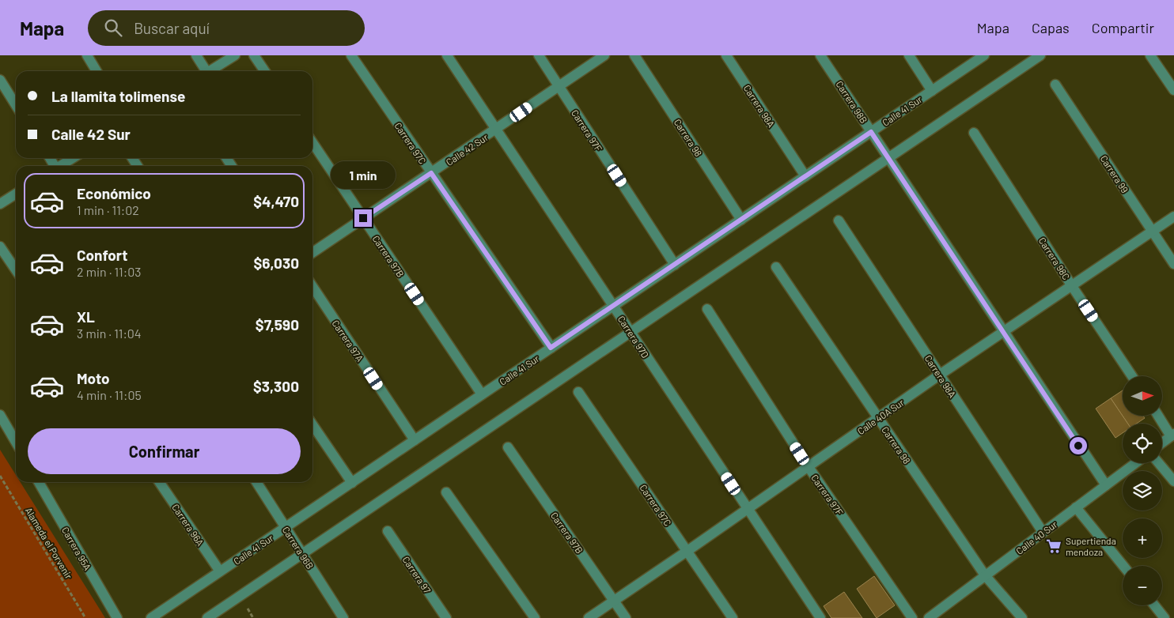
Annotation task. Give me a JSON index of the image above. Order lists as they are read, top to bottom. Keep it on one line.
{"streets":{"street":["Carrera 98B","Carrera 98A","Calle 41 Sur","Carrera 97F","Carrera 98","Carrera 97C","Calle 42 Sur","Carrera 99","Carrera 97B","Carrera 98C","Carrera 97D","Carrera 97A","Calle 40A Sur","Carrera 96A","Calle 40 Sur","Carrera 96B","Carrera 95A","Carrera 97"],"path":["Alameda el Porvenir"]},"crossings":[["Carrera 98B","Calle 41 Sur"],["Carrera 98B","Calle 40A Sur"],["Carrera 98B","Calle 40 Sur"],["Carrera 98A","Calle 41 Sur"],["Carrera 98A","Calle 40A Sur"],["Carrera 98A","Calle 40 Sur"],["Calle 41 Sur","Carrera 97F"],["Calle 41 Sur","Carrera 98"],["Calle 41 Sur","Carrera 97C"],["Calle 41 Sur","Carrera 97B"],["Calle 41 Sur","Carrera 97D"],["Calle 41 Sur","Carrera 97A"],["Calle 41 Sur","Carrera 96A"],["Calle 41 Sur","Carrera 96B"],["Carrera 97F","Calle 42 Sur"],["Carrera 97F","Calle 40A Sur"],["Carrera 98","Calle 40A Sur"],["Carrera 98","Calle 40 Sur"],["Carrera 97C","Calle 42 Sur"],["Carrera 97C","Calle 40A Sur"],["Calle 42 Sur","Carrera 97B"],["Calle 42 Sur","Carrera 97D"],["Carrera 99","Calle 40A Sur"],["Carrera 97B","Calle 40A Sur"],["Carrera 98C","Calle 40A Sur"],["Carrera 97D","Calle 40A Sur"]],"places":{"supermarket":["Supertienda mendoza"]},"north":"right","page":{"header":"Mapa","search":"Buscar aquí","nav":["Mapa","Capas","Compartir"],"banner":["La llamita tolimense","Calle 42 Sur"],"bubble":"1 min","list":[{"name":"Económico","note":"1 min · 11:02","value":"$4,470"},{"name":"Confort","note":"2 min · 11:03","value":"$6,030"},{"name":"XL","note":"3 min · 11:04","value":"$7,590"},{"name":"Moto","note":"4 min · 11:05","value":"$3,300"}],"map_buttons":["+","−"],"buttons":"Confirmar"}}
